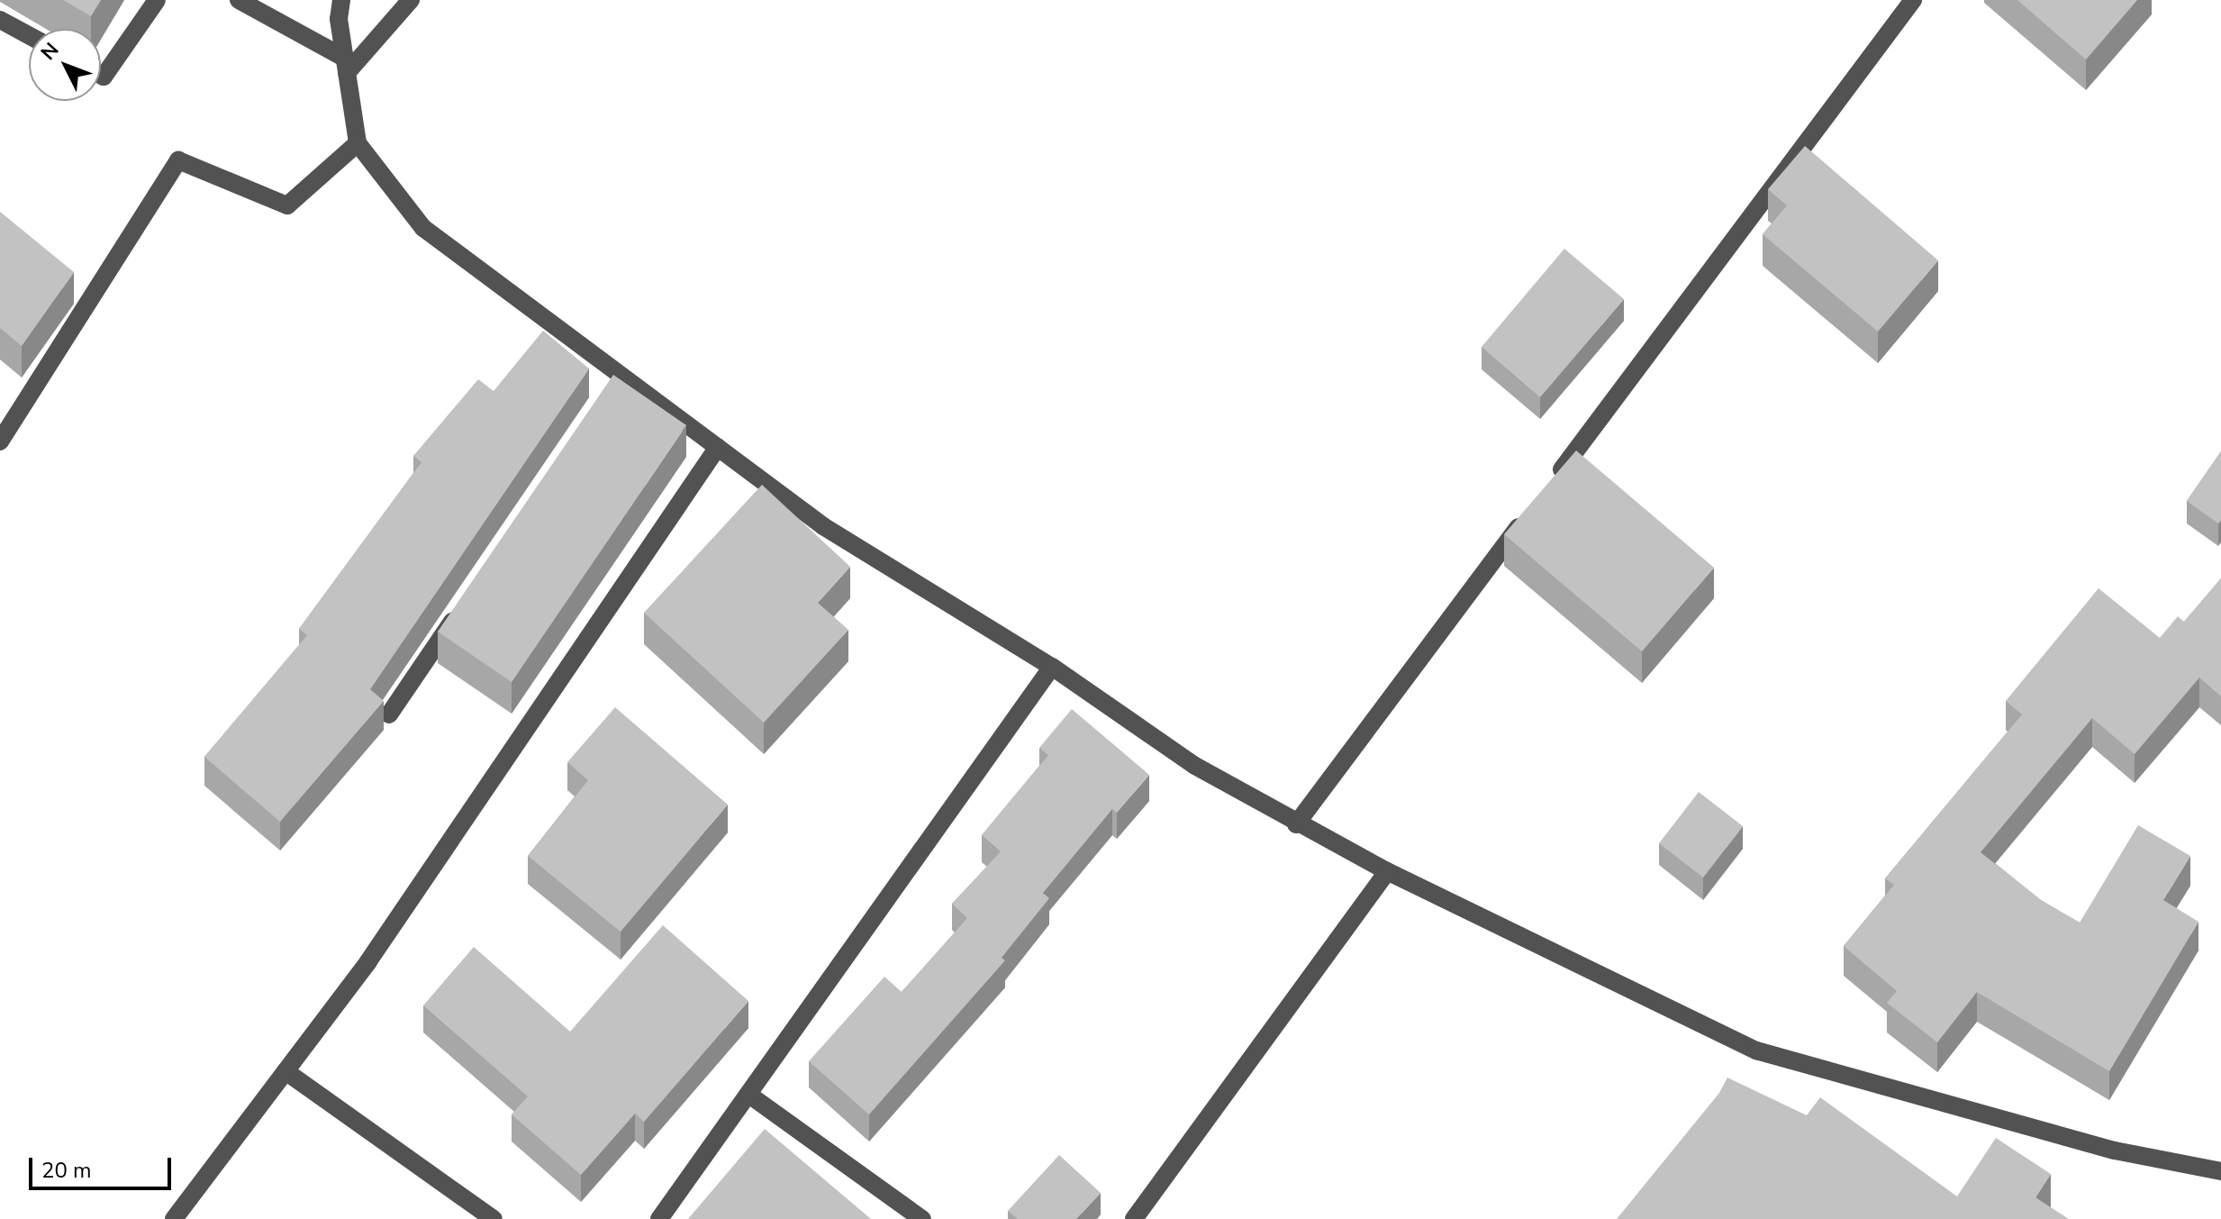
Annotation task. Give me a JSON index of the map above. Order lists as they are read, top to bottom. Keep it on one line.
{"scale_bar":"20 m","north":"top left"}
